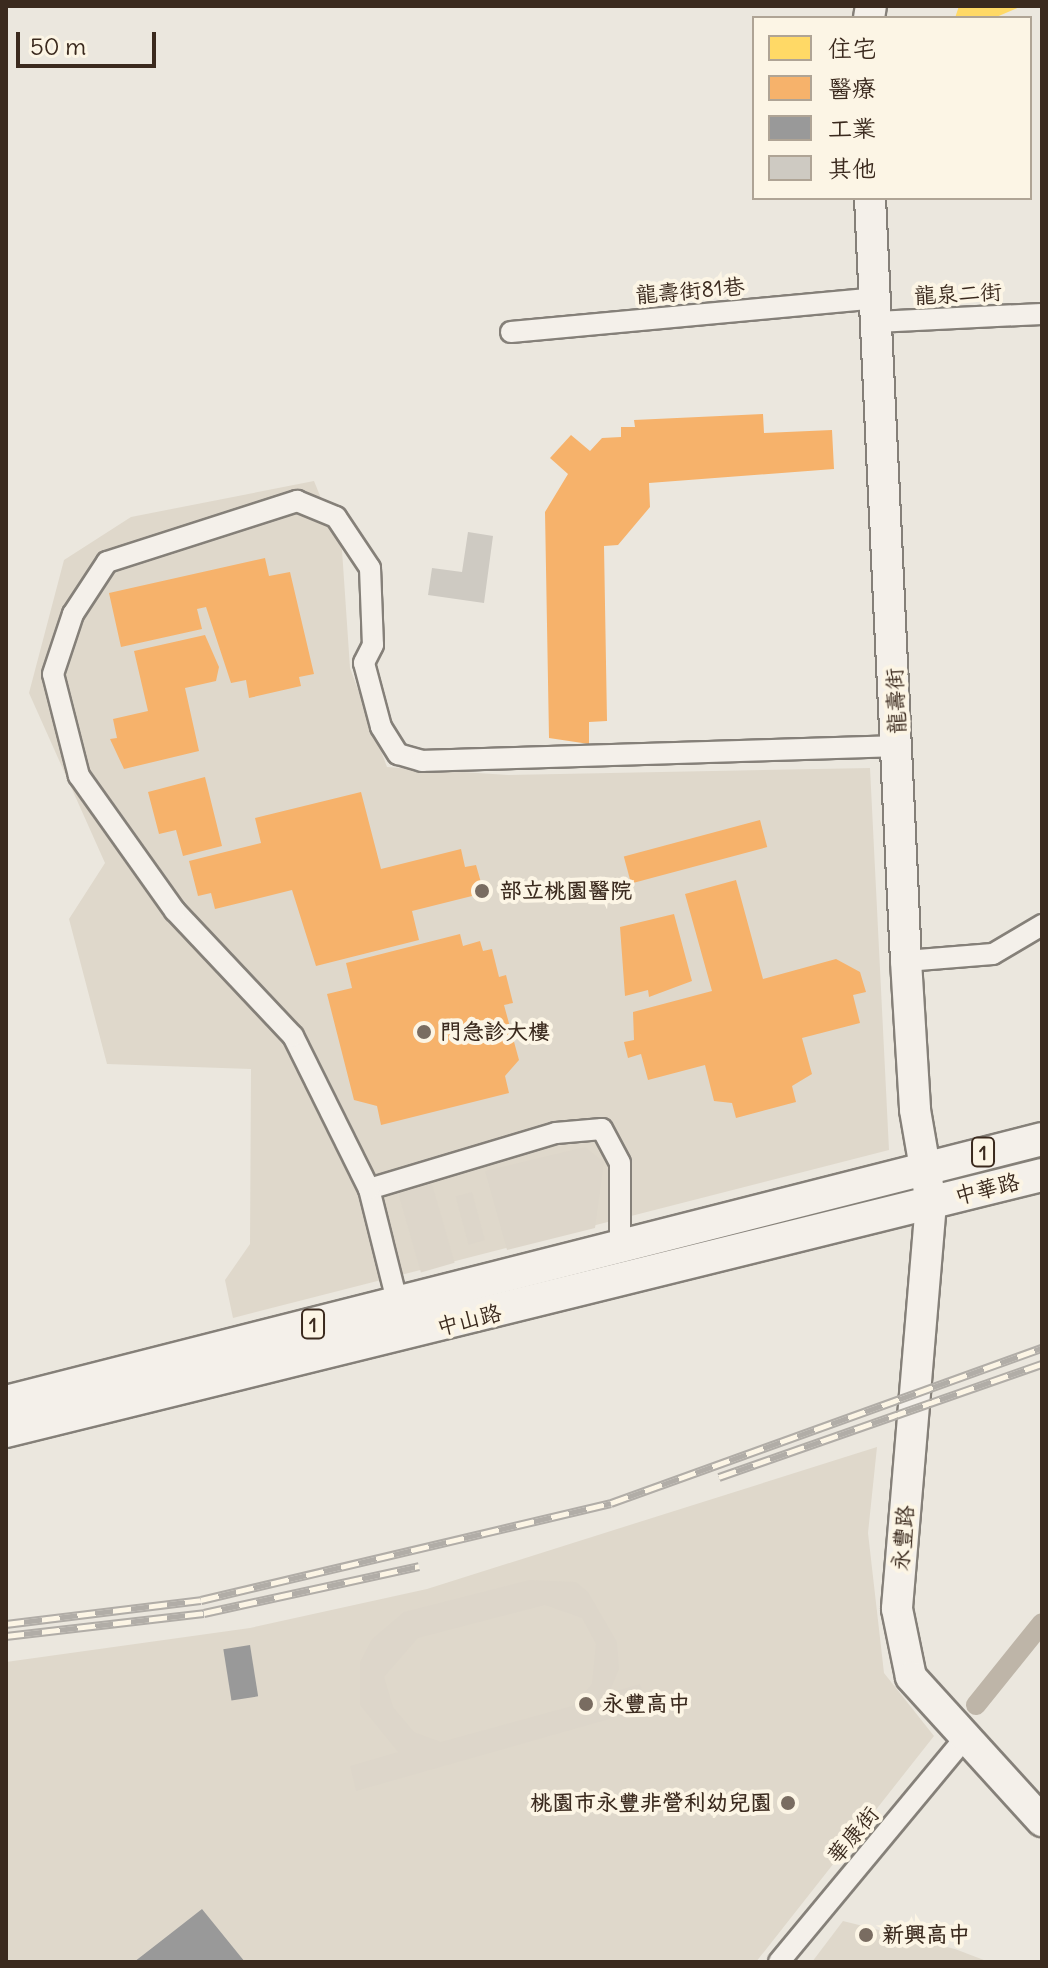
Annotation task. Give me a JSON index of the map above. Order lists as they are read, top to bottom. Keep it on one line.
{"streets":{"main road":["1","中華路","中山路"],"street":["龍壽街81巷","龍泉二街","龍壽街","永豐路","華康街"]},"crossings":[["龍壽街81巷","龍泉二街"],["龍壽街81巷","龍壽街"],["龍泉二街","龍壽街"],["龍壽街","中華路"],["龍壽街","中山路"],["龍壽街","永豐路"],["中華路","中山路"],["中華路","永豐路"],["中山路","永豐路"],["永豐路","華康街"]],"places":["部立桃園醫院","門急診大樓","永豐高中","桃園市永豐非營利幼兒園","新興高中"],"legend":["住宅","醫療","工業","其他"],"scale_bar":"50 m"}
